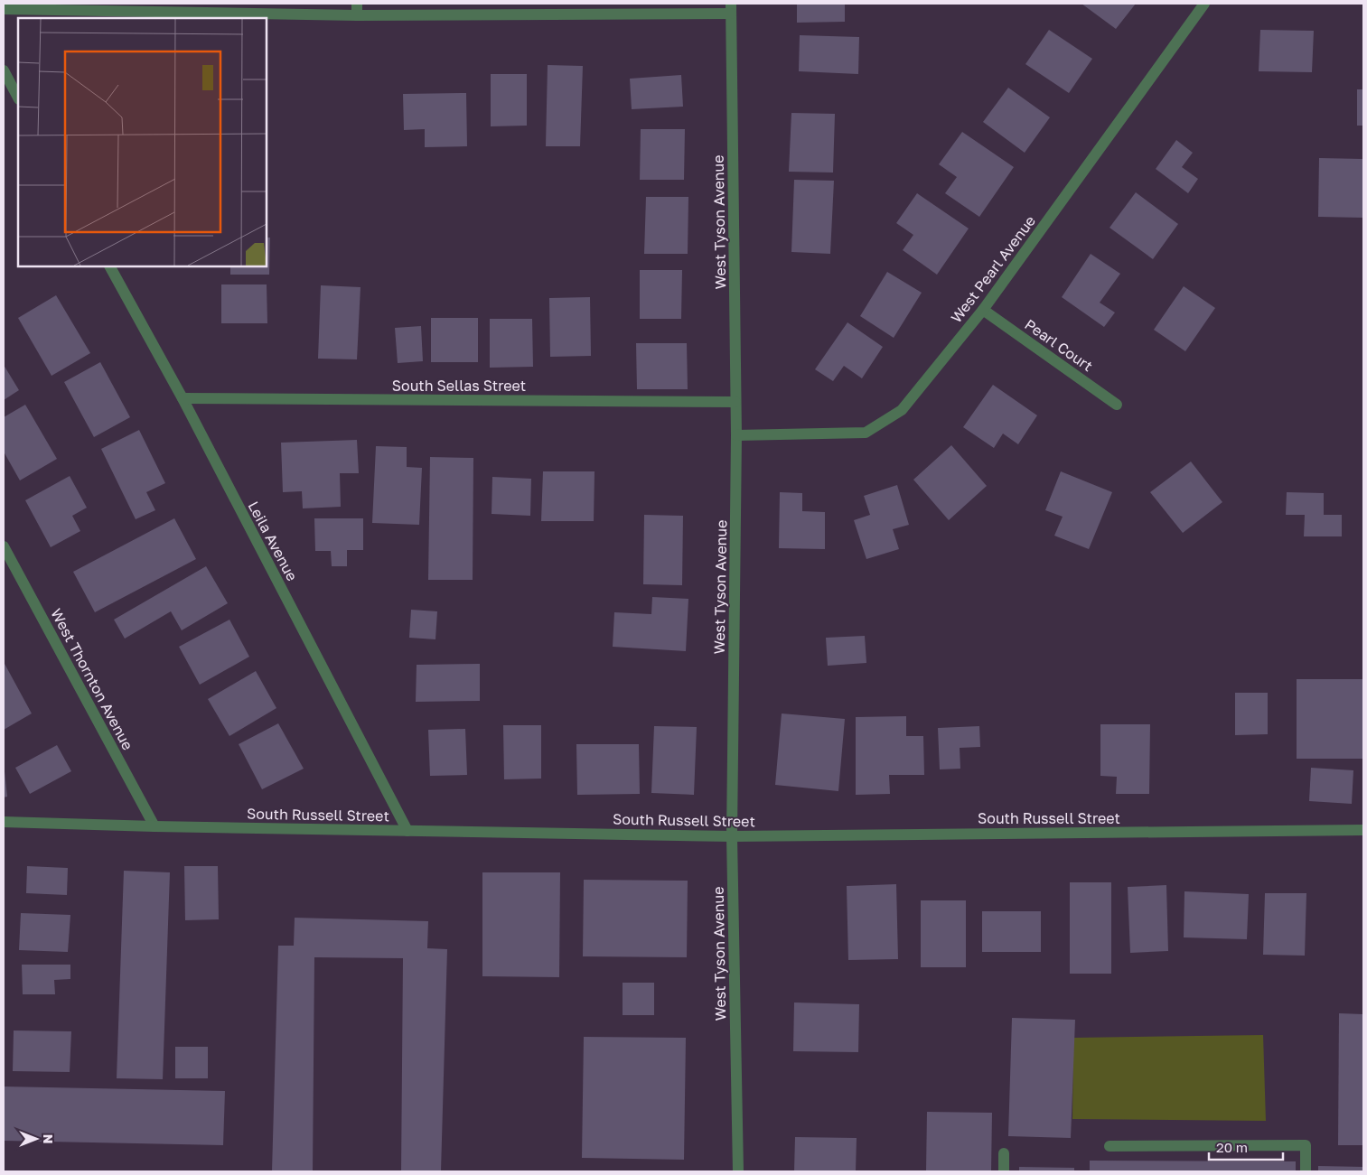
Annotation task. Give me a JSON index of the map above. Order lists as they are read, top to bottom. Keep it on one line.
{"streets":{"street":["West Tyson Avenue","West Pearl Avenue","Pearl Court","South Sellas Street","Leila Avenue","West Thornton Avenue","South Russell Street"]},"crossings":[["West Tyson Avenue","West Pearl Avenue"],["West Tyson Avenue","South Sellas Street"],["West Tyson Avenue","South Russell Street"],["West Pearl Avenue","Pearl Court"],["South Sellas Street","Leila Avenue"],["Leila Avenue","South Russell Street"],["West Thornton Avenue","South Russell Street"]],"scale_bar":"20 m","north":"right"}
